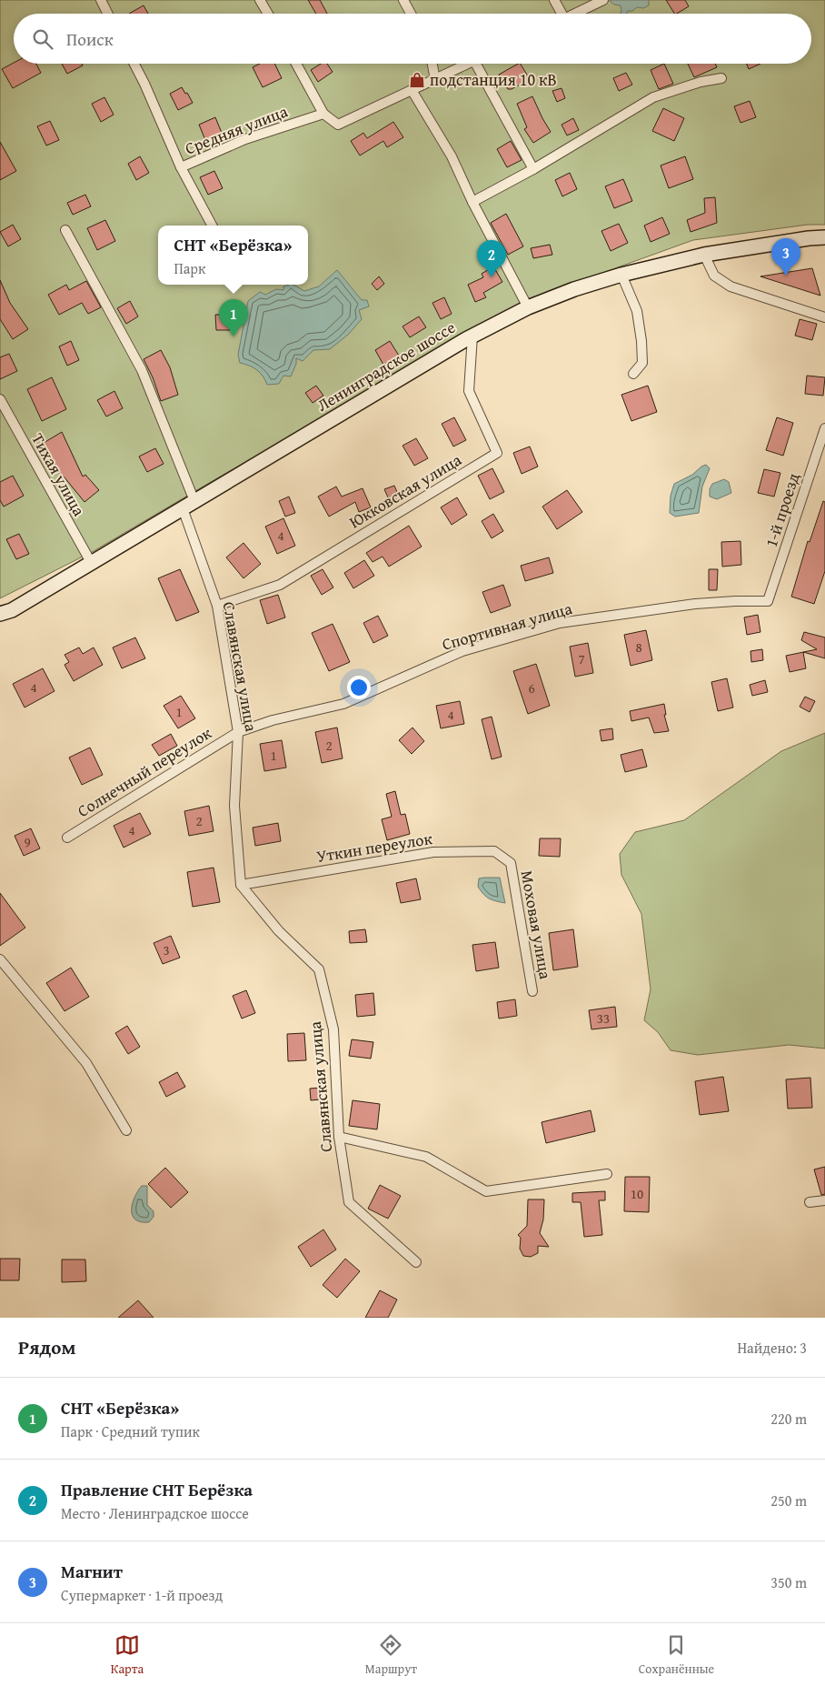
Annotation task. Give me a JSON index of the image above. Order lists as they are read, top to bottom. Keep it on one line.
{"streets":{"main road":["Ленинградское шоссе"],"street":["Средняя улица","Тихая улица","Юкковская улица","1-й проезд","Спортивная улица","Славянская улица","Солнечный переулок","Уткин переулок","Моховая улица"]},"crossings":[["Ленинградское шоссе","Тихая улица"],["Ленинградское шоссе","Юкковская улица"],["Ленинградское шоссе","Славянская улица"],["Юкковская улица","Славянская улица"],["1-й проезд","Спортивная улица"],["Спортивная улица","Славянская улица"],["Спортивная улица","Солнечный переулок"],["Славянская улица","Солнечный переулок"],["Славянская улица","Уткин переулок"],["Уткин переулок","Моховая улица"]],"places":{"shop":["подстанция 10 кВ"]},"house_numbers":["4","8","7","4","6","1","4","2","1","2","4","9","3","33","10"],"page":{"search":"Поиск","popup":["СНТ «Берёзка»","Парк"],"pins":["3","2","1"],"heading":["Рядом","Найдено: 3"],"list":[{"mark":"1","name":"СНТ «Берёзка»","note":"Парк · Средний тупик","value":"220 m"},{"mark":"2","name":"Правление СНТ Берёзка","note":"Место · Ленинградское шоссе","value":"250 m"},{"mark":"3","name":"Магнит","note":"Супермаркет · 1-й проезд","value":"350 m"}],"nav":["Карта","Маршрут","Сохранённые"]}}
